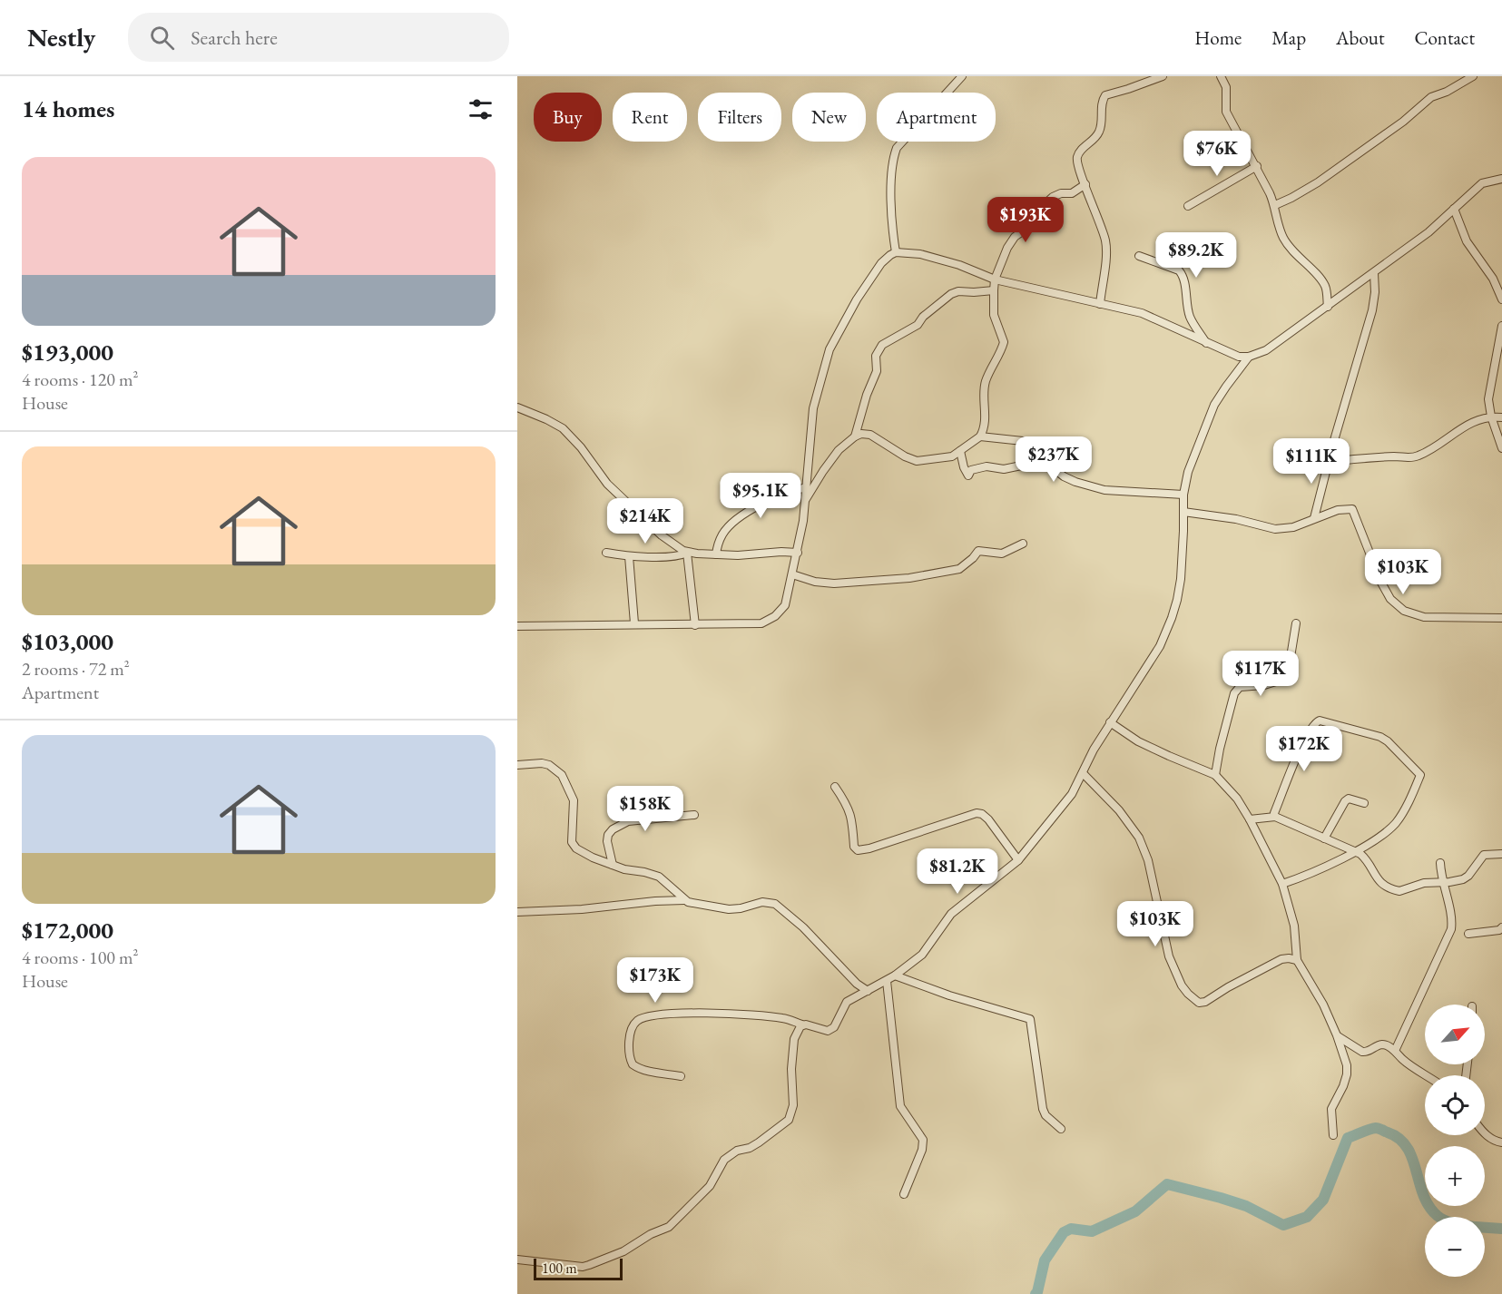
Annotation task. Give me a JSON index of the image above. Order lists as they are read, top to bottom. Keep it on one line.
{"scale_bar":"100 m","north":"top right","page":{"header":"Nestly","search":"Search here","nav":["Home","Map","About","Contact"],"heading":"14 homes","chip":["Buy","Rent","Filters","New","Apartment"],"price":["$76K","$193K","$89.2K","$237K","$111K","$95.1K","$214K","$103K","$117K","$172K","$158K","$81.2K","$103K","$173K"],"list":[{"name":"$193,000","note":"4 rooms · 120 m² · House"},{"name":"$103,000","note":"2 rooms · 72 m² · Apartment"},{"name":"$172,000","note":"4 rooms · 100 m² · House"}],"map_buttons":["+","−"],"scale":"100 m"}}
